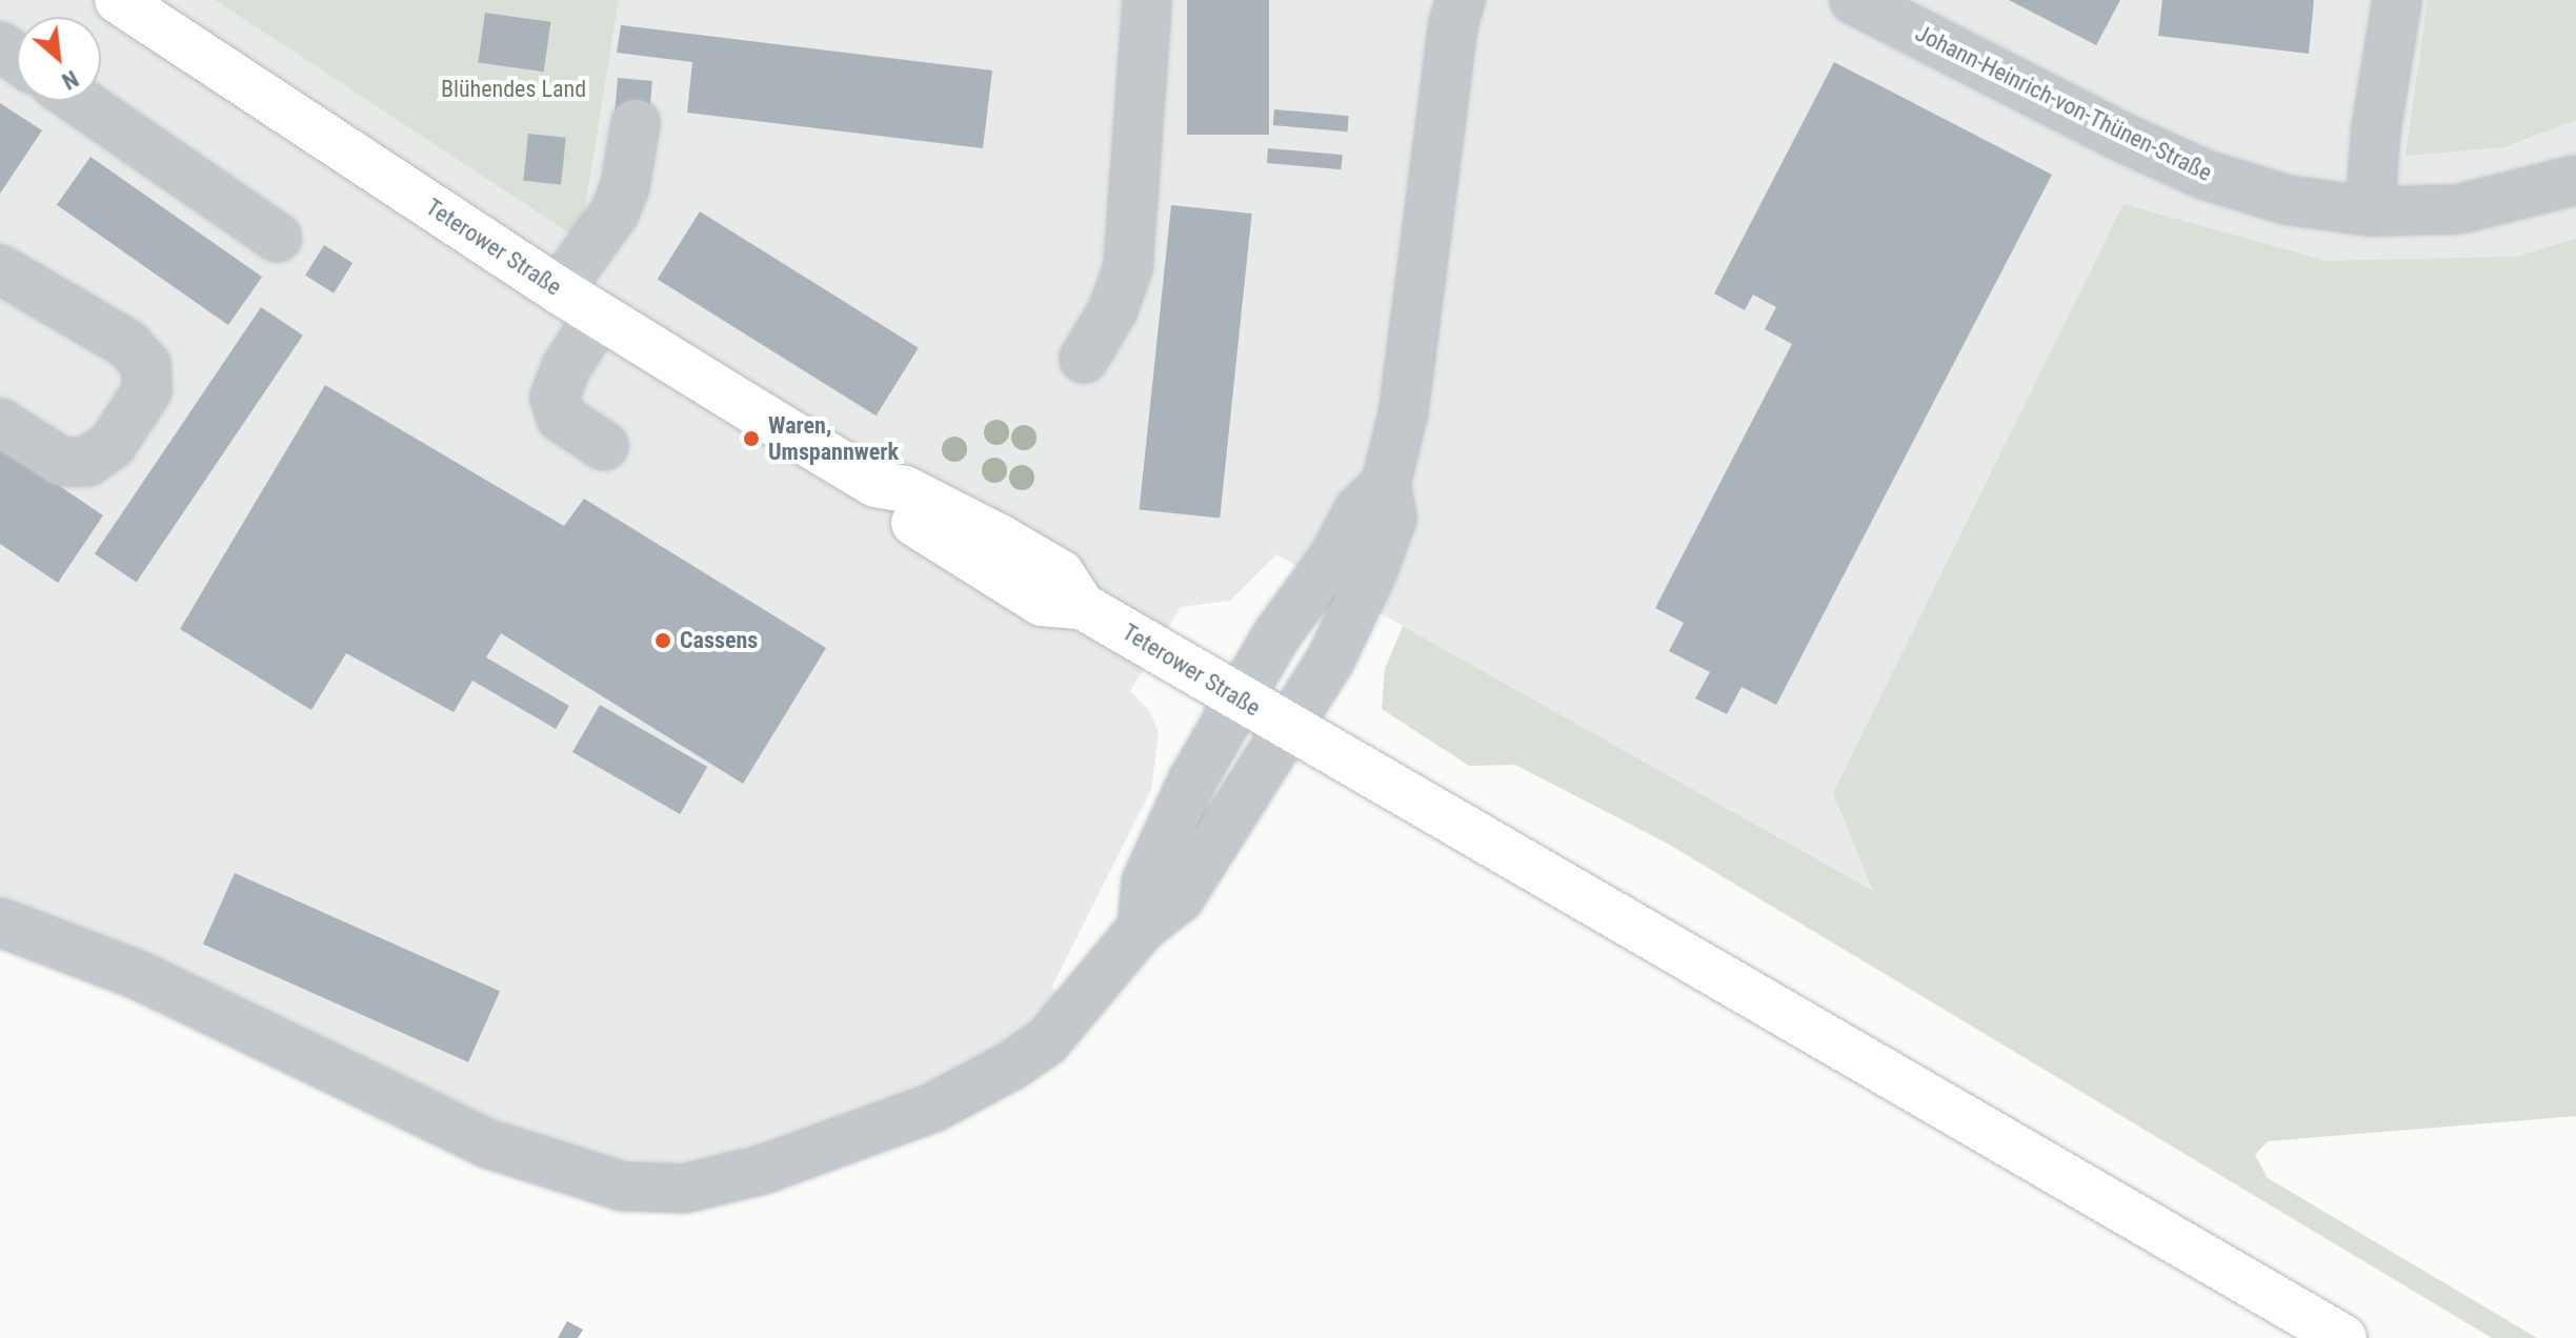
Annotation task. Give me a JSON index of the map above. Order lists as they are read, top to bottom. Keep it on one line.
{"streets":{"main road":["Teterower Straße"],"street":["Johann-Heinrich-von-Thünen-Straße"]},"parks":["Blühendes Land"],"places":["Waren, Umspannwerk","Cassens"],"north":"bottom right"}
